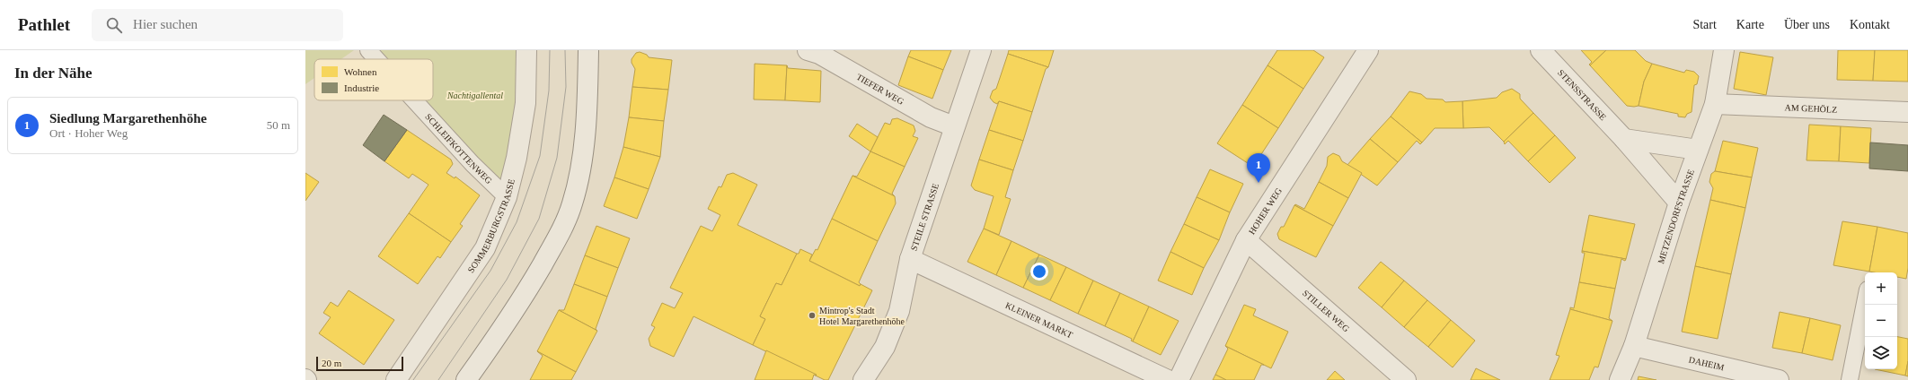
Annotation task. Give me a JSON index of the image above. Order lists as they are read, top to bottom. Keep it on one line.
{"streets":{"street":["TIEFER WEG","STENSSTRASSE","AM GEHÖLZ","HOHER WEG","METZENDORFSTRASSE","STEILE STRASSE","SOMMERBURGSTRASSE","STILLER WEG","KLEINER MARKT","DAHEIM"],"lane":["SCHLEIFKOTTENWEG"]},"crossings":[["TIEFER WEG","STEILE STRASSE"],["STENSSTRASSE","METZENDORFSTRASSE"],["AM GEHÖLZ","METZENDORFSTRASSE"],["SCHLEIFKOTTENWEG","SOMMERBURGSTRASSE"],["HOHER WEG","STILLER WEG"],["METZENDORFSTRASSE","DAHEIM"],["STEILE STRASSE","KLEINER MARKT"]],"parks":["Nachtigallental"],"places":["Mintrop's Stadt Hotel Margarethenhöhe"],"legend":["Wohnen","Industrie"],"scale_bar":"20 m","page":{"header":"Pathlet","search":"Hier suchen","nav":["Start","Karte","Über uns","Kontakt"],"heading":"In der Nähe","list":[{"mark":"1","name":"Siedlung Margarethenhöhe","note":"Ort · Hoher Weg","value":"50 m"}],"pins":"1","map_buttons":["+","−"],"scale":"20 m"}}
